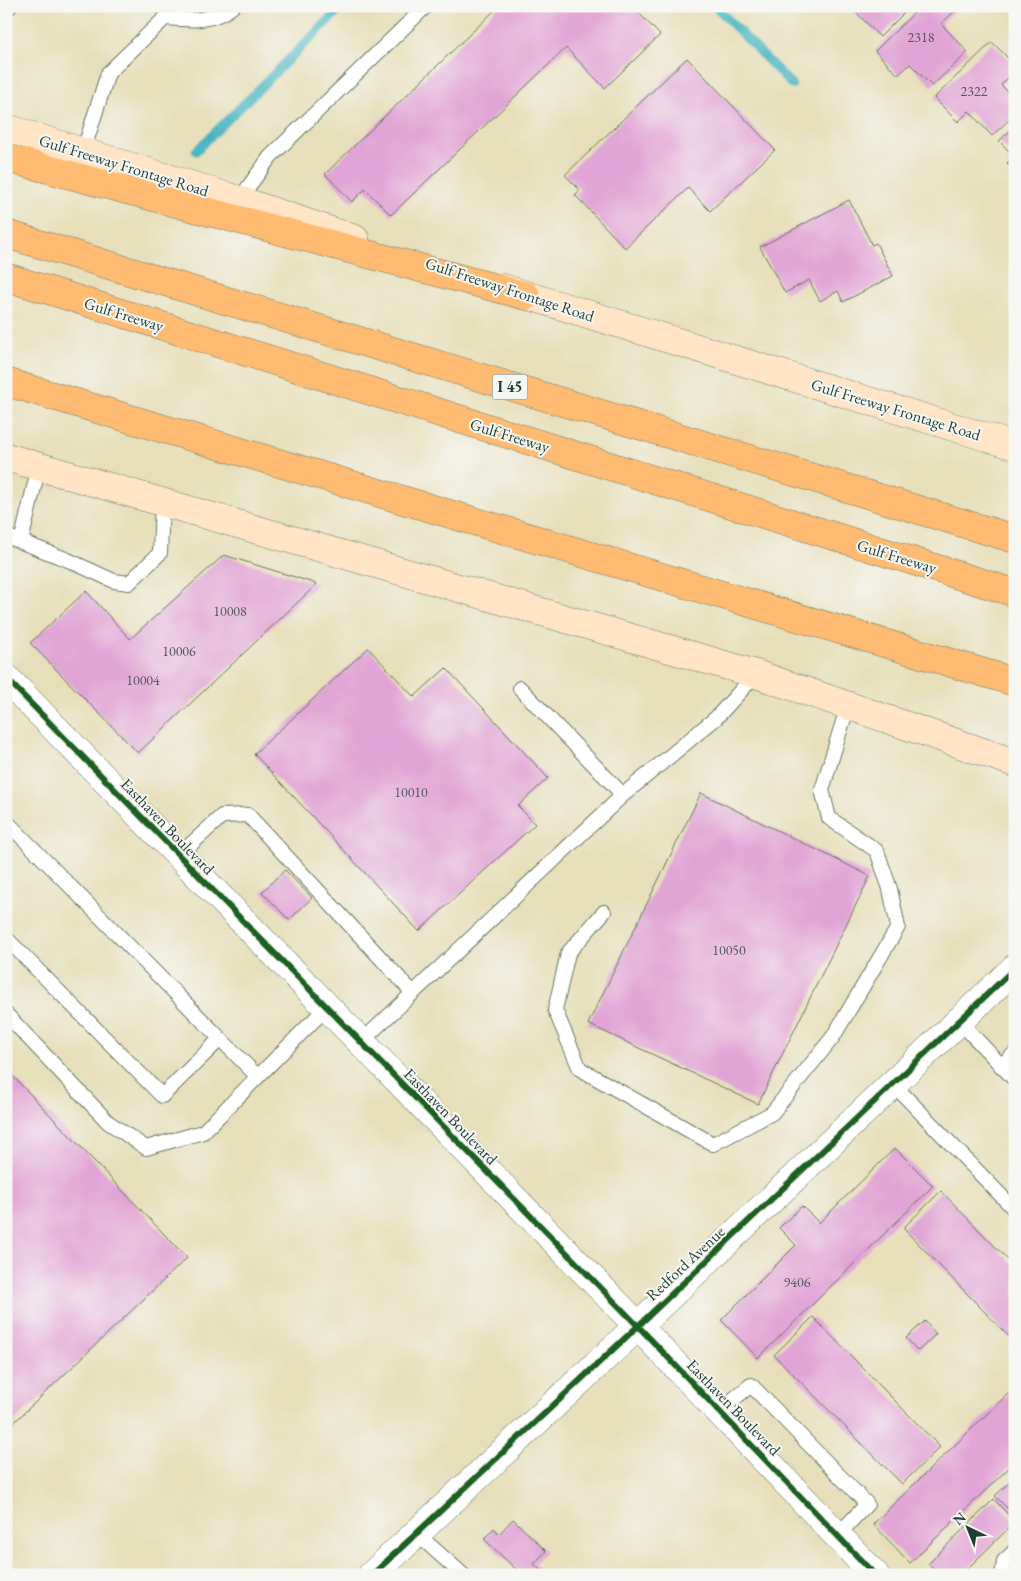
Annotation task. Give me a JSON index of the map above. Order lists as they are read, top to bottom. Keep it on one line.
{"streets":{"highway":["Gulf Freeway","I 45"],"main road":["Gulf Freeway Frontage Road"],"street":["Easthaven Boulevard","Redford Avenue"]},"crossings":[["Easthaven Boulevard","Redford Avenue"]],"house_numbers":["2318","2322","10008","10006","10004","10010","10050","9406"],"north":"top left"}
